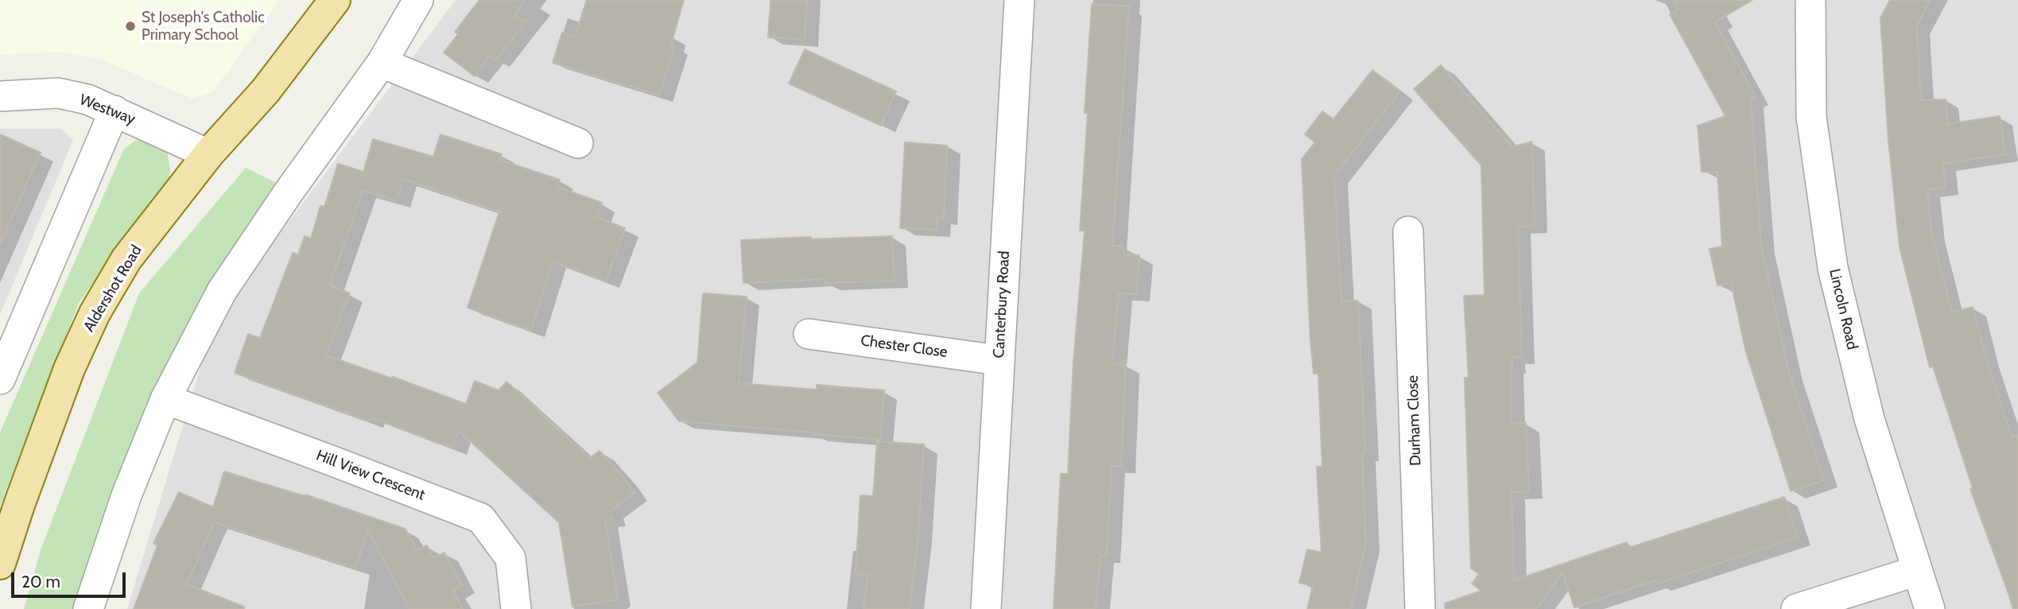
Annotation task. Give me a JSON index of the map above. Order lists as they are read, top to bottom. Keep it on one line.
{"streets":{"main road":["Aldershot Road"],"street":["Westway","Canterbury Road","Lincoln Road","Chester Close","Durham Close","Hill View Crescent"]},"crossings":[["Westway","Aldershot Road"],["Canterbury Road","Chester Close"]],"places":["St Joseph's Catholic Primary School"],"scale_bar":"20 m"}
